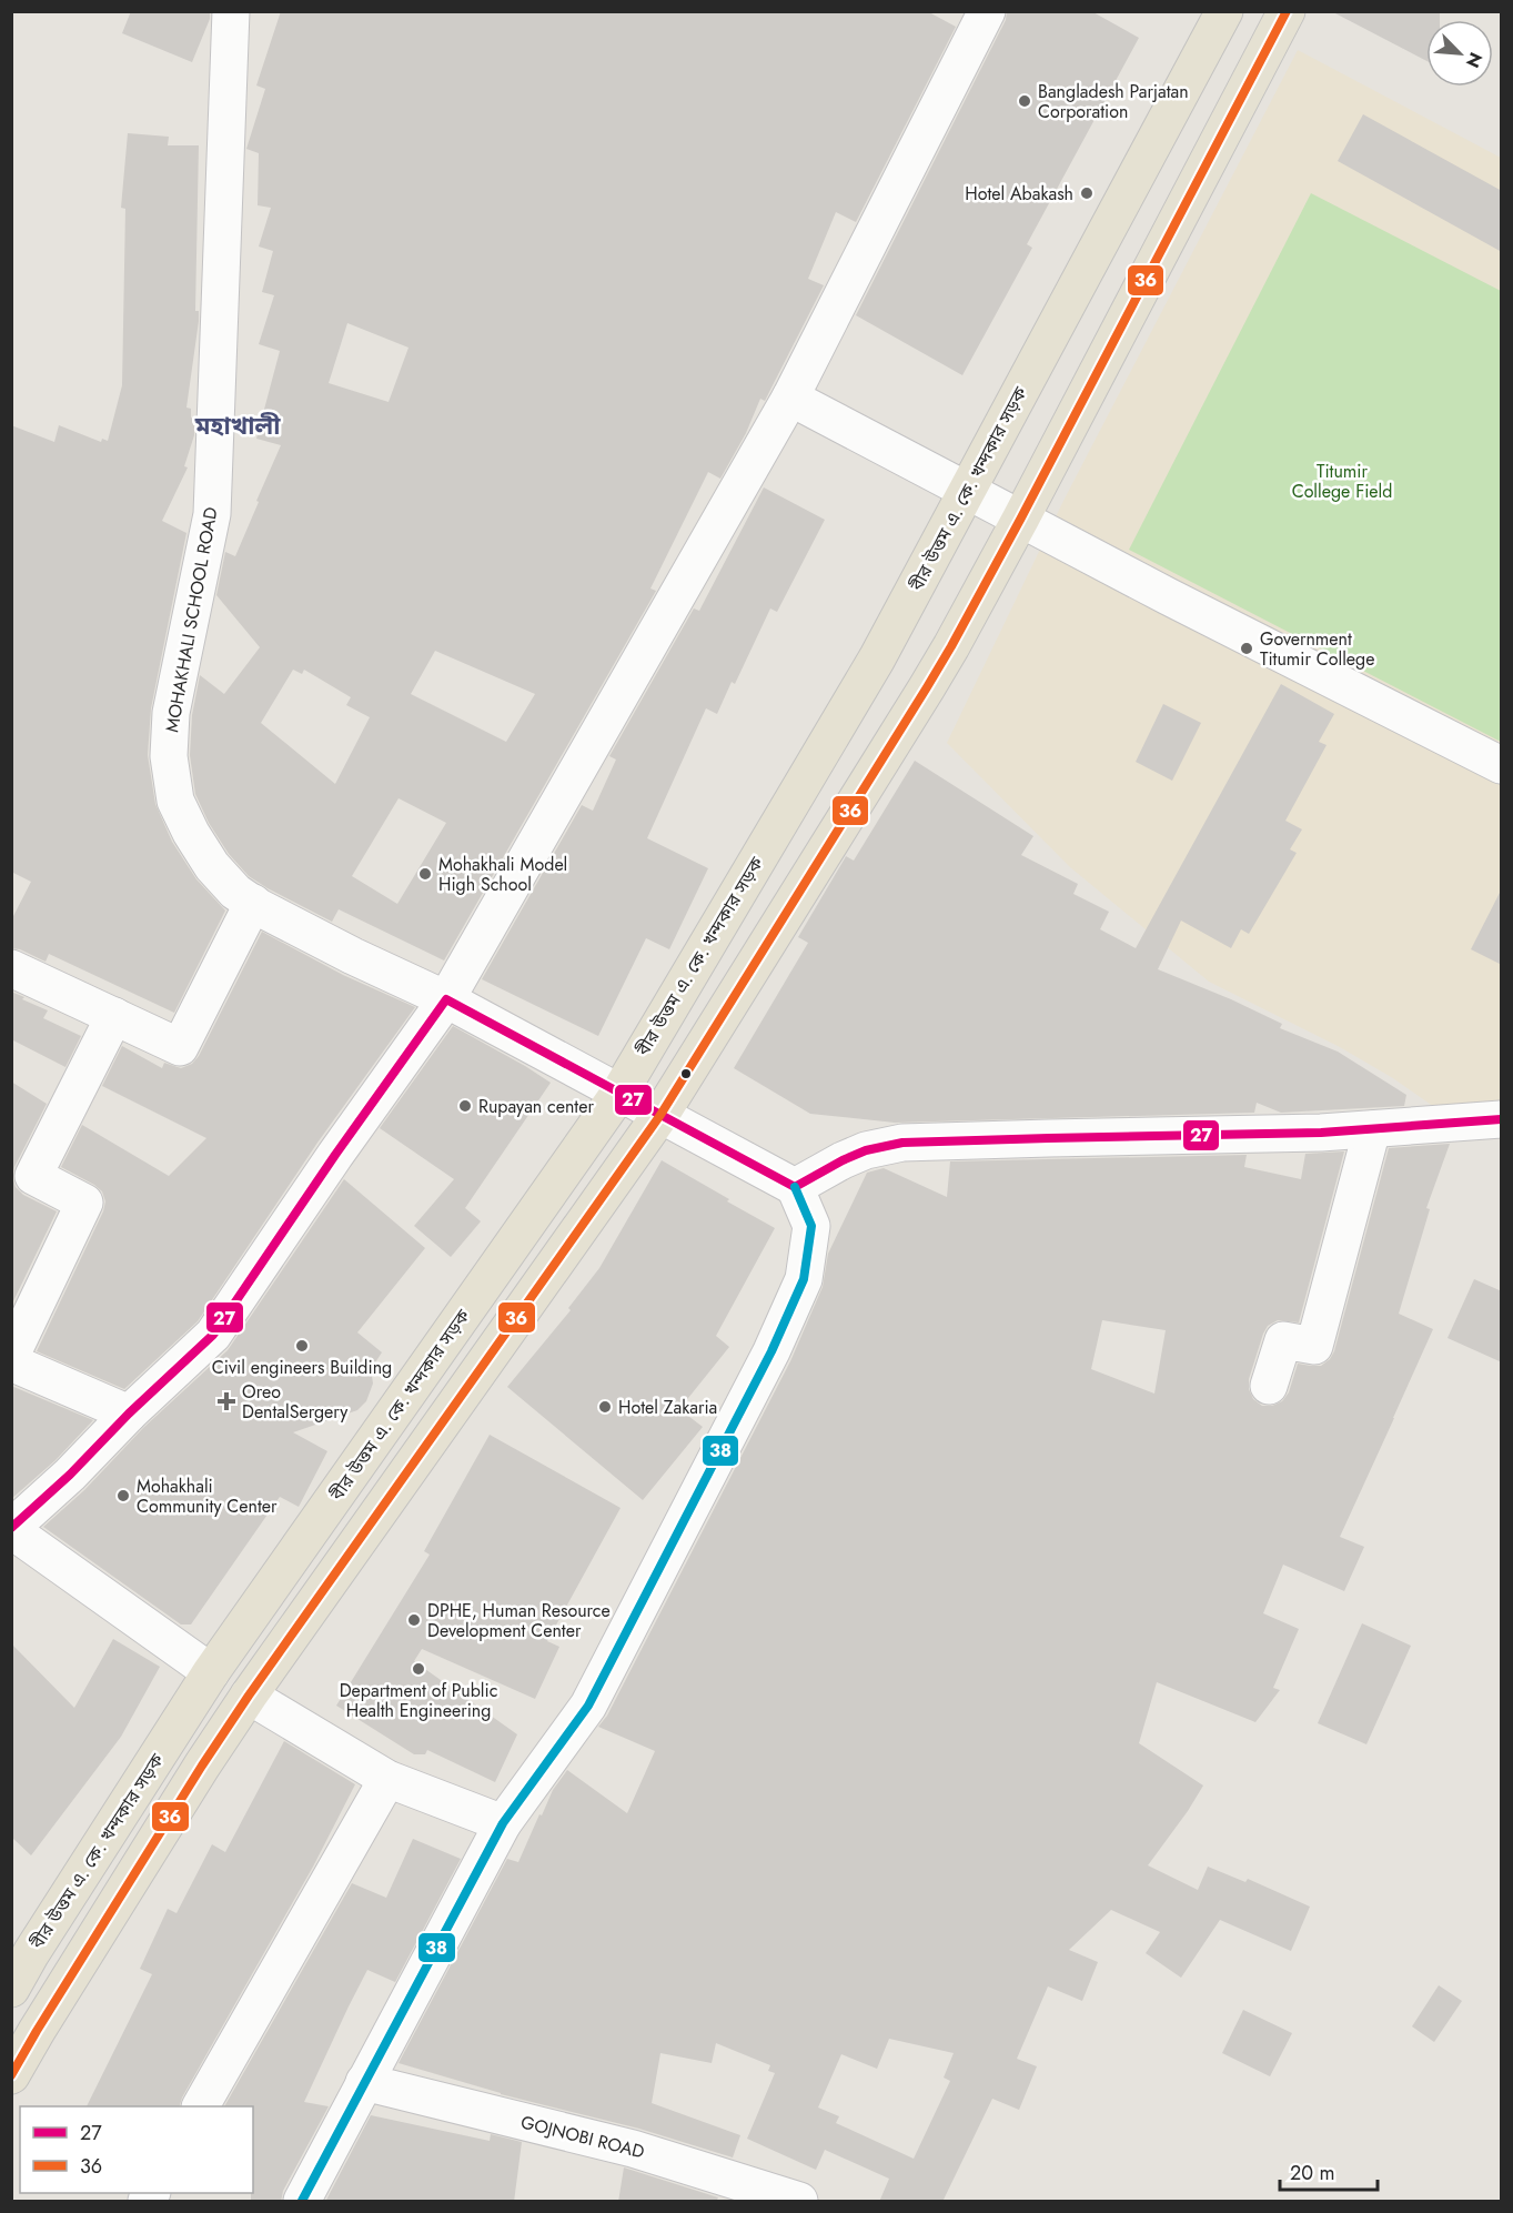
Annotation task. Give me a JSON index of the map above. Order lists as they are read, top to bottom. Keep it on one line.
{"streets":{"main road":["বীর উত্তম এ. কে. খন্দকার সড়ক"],"street":["MOHAKHALI SCHOOL ROAD","GOJNOBI ROAD"]},"crossings":[["বীর উত্তম এ. কে. খন্দকার সড়ক","MOHAKHALI SCHOOL ROAD"]],"districts":["মহাখালী"],"parks":["Titumir College Field"],"places":{"other":["Bangladesh Parjatan Corporation","Hotel Abakash","Government Titumir College","Mohakhali Model High School","Rupayan center","Civil engineers Building","Hotel Zakaria","Mohakhali Community Center","DPHE, Human Resource Development Center","Department of Public Health Engineering"],"health":["Oreo DentalSergery"]},"lines":["transit line 36","transit line 27","transit line 38"],"legend":["27","36"],"scale_bar":"20 m","north":"bottom right"}
